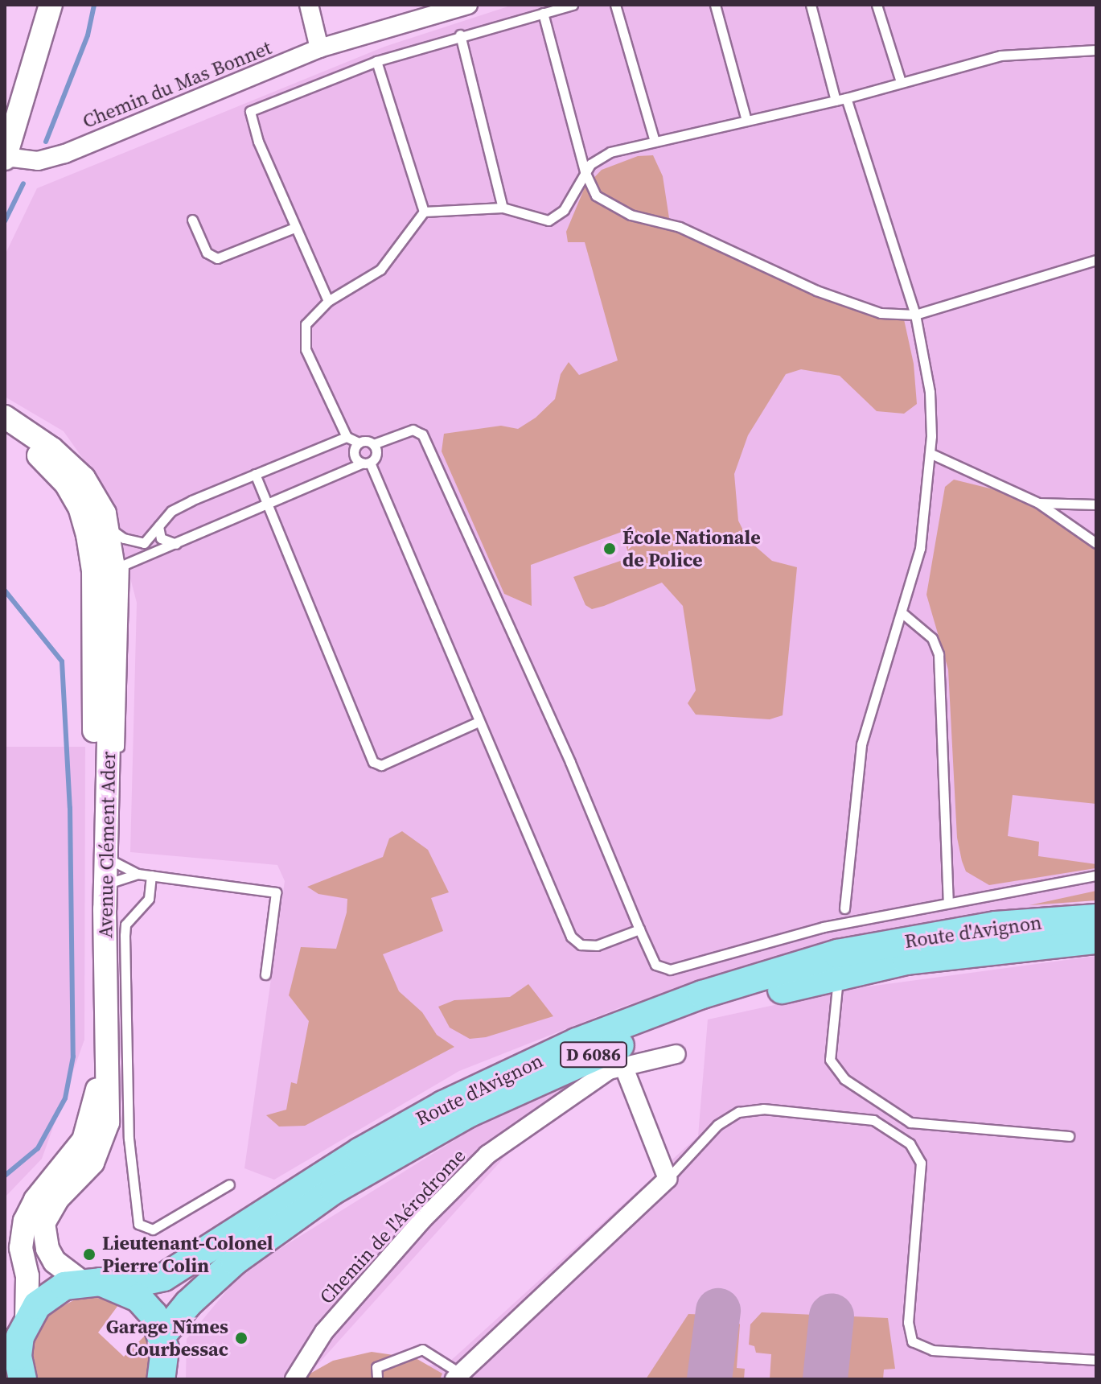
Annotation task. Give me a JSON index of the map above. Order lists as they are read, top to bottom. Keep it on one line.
{"streets":{"main road":["Route d'Avignon","D 6086"],"street":["Chemin du Mas Bonnet","Avenue Clément Ader","Chemin de l'Aérodrome"]},"places":["École Nationale de Police","Lieutenant-Colonel Pierre Colin","Garage Nîmes Courbessac"]}
